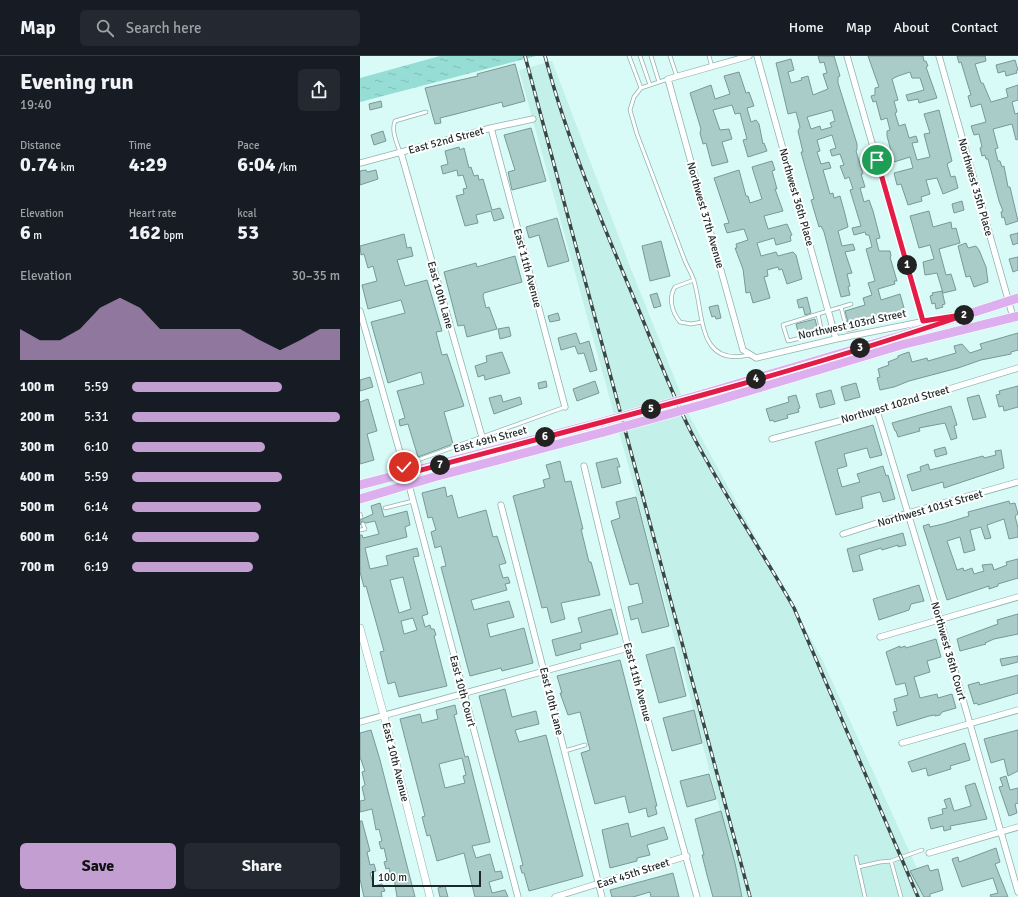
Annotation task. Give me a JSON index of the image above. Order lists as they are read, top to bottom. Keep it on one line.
{"streets":{"main road":["Northwest 103rd Street","East 49th Street"],"street":["East 52nd Street","Northwest 35th Place","Northwest 36th Place","Northwest 37th Avenue","East 11th Avenue","East 10th Lane","Northwest 102nd Street","Northwest 101st Street","Northwest 36th Court","East 10th Court","East 10th Avenue","East 45th Street"]},"crossings":[["East 52nd Street","East 11th Avenue"],["East 52nd Street","East 10th Lane"],["Northwest 35th Place","Northwest 103rd Street"],["Northwest 35th Place","East 49th Street"],["Northwest 36th Place","Northwest 103rd Street"],["Northwest 37th Avenue","Northwest 103rd Street"],["East 11th Avenue","East 45th Street"],["East 10th Lane","East 45th Street"],["Northwest 103rd Street","East 49th Street"],["Northwest 102nd Street","Northwest 36th Court"],["East 49th Street","East 10th Court"],["Northwest 101st Street","Northwest 36th Court"]],"scale_bar":"100 m","page":{"header":"Map","search":"Search here","nav":["Home","Map","About","Contact"],"heading":["Evening run","19:40"],"stats":[["Distance","0.74 km"],["Time","4:29"],["Pace","6:04 /km"],["Elevation","6 m"],["Heart rate","162 bpm"],["kcal","53"]],"pins":["1","2","3","4","5","6","7"],"chart":["Elevation","30–35 m"],"list":[{"name":"100 m","note":"5:59"},{"name":"200 m","note":"5:31"},{"name":"300 m","note":"6:10"},{"name":"400 m","note":"5:59"},{"name":"500 m","note":"6:14"},{"name":"600 m","note":"6:14"},{"name":"700 m","note":"6:19"}],"buttons":["Save","Share"],"scale":"100 m"}}
